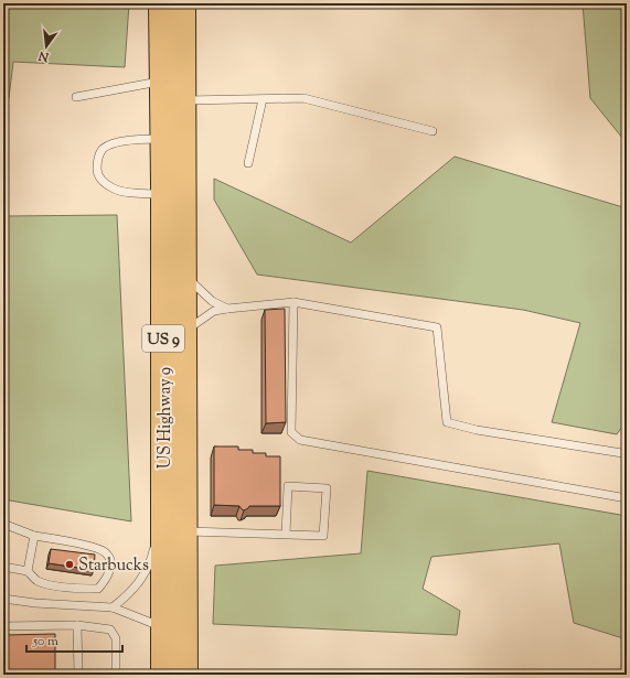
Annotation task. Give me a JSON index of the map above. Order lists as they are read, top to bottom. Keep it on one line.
{"streets":{"highway":["US 9","US Highway 9"]},"places":["Starbucks"],"scale_bar":"50 m","north":"bottom"}
